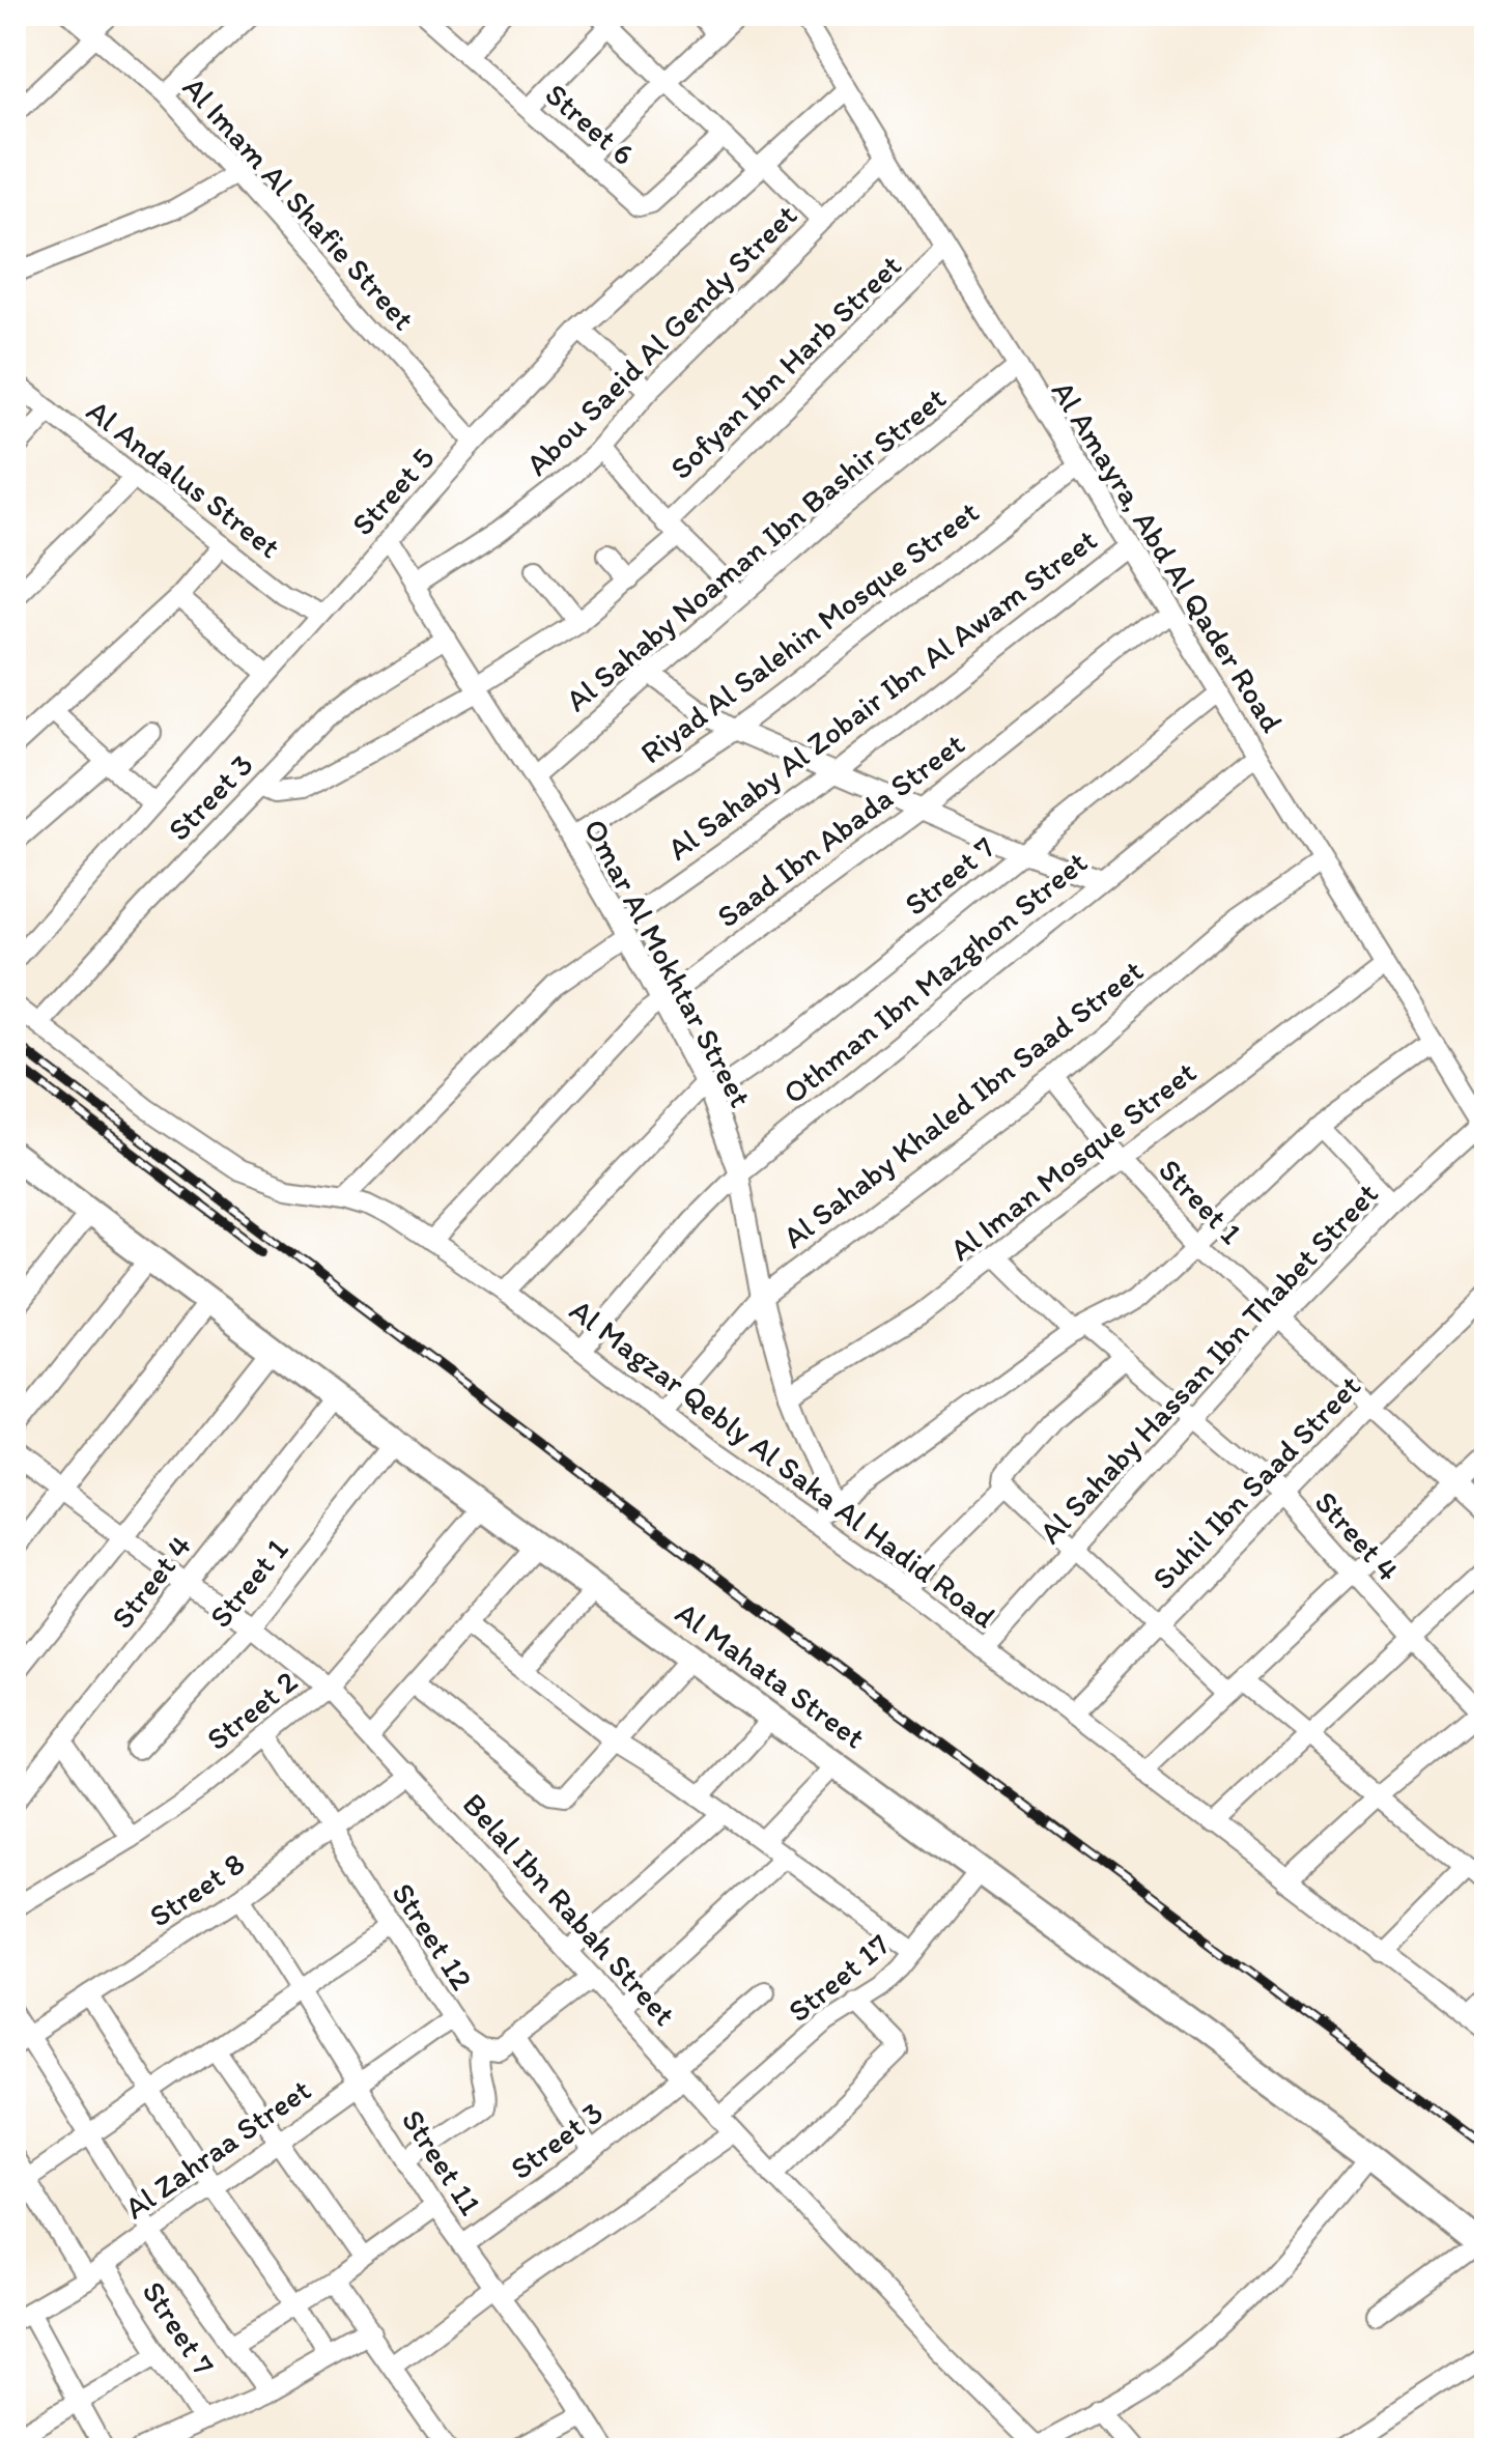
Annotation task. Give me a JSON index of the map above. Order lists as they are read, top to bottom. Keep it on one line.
{"streets":{"street":["Street 6","Al Imam Al Shafie Street","Abou Saeid Al Gendy Street","Sofyan Ibn Harb Street","Al Andalus Street","Street 5","Al Sahaby Noaman Ibn Bashir Street","Al Amayra, Abd Al Qader Road","Riyad Al Salehin Mosque Street","Al Sahaby Al Zobair Ibn Al Awam Street","Street 3","Saad Ibn Abada Street","Street 7","Omar Al Mokhtar Street","Othman Ibn Mazghon Street","Al Sahaby Khaled Ibn Saad Street","Al Iman Mosque Street","Street 1","Al Sahaby Hassan Ibn Thabet Street","Al Magzar Qebly Al Saka Al Hadid Road","Suhil Ibn Saad Street","Street 4","Al Mahata Street","Street 2","Street 8","Belal Ibn Rabah Street","Street 12","Street 17","Al Zahraa Street","Street 11"]},"crossings":[["Al Imam Al Shafie Street","Street 5"],["Abou Saeid Al Gendy Street","Al Amayra, Abd Al Qader Road"],["Abou Saeid Al Gendy Street","Omar Al Mokhtar Street"],["Sofyan Ibn Harb Street","Al Amayra, Abd Al Qader Road"],["Sofyan Ibn Harb Street","Street 3"],["Sofyan Ibn Harb Street","Omar Al Mokhtar Street"],["Al Andalus Street","Street 5"],["Street 5","Al Amayra, Abd Al Qader Road"],["Street 5","Omar Al Mokhtar Street"],["Al Sahaby Noaman Ibn Bashir Street","Al Amayra, Abd Al Qader Road"],["Al Sahaby Noaman Ibn Bashir Street","Omar Al Mokhtar Street"],["Al Amayra, Abd Al Qader Road","Riyad Al Salehin Mosque Street"],["Al Amayra, Abd Al Qader Road","Al Sahaby Al Zobair Ibn Al Awam Street"],["Al Amayra, Abd Al Qader Road","Saad Ibn Abada Street"],["Al Amayra, Abd Al Qader Road","Street 7"],["Al Amayra, Abd Al Qader Road","Othman Ibn Mazghon Street"],["Al Amayra, Abd Al Qader Road","Al Sahaby Khaled Ibn Saad Street"],["Al Amayra, Abd Al Qader Road","Al Iman Mosque Street"],["Al Amayra, Abd Al Qader Road","Al Sahaby Hassan Ibn Thabet Street"],["Riyad Al Salehin Mosque Street","Omar Al Mokhtar Street"],["Al Sahaby Al Zobair Ibn Al Awam Street","Omar Al Mokhtar Street"],["Al Sahaby Al Zobair Ibn Al Awam Street","Al Magzar Qebly Al Saka Al Hadid Road"],["Street 3","Omar Al Mokhtar Street"],["Street 3","Al Magzar Qebly Al Saka Al Hadid Road"],["Street 3","Belal Ibn Rabah Street"],["Street 3","Street 11"],["Saad Ibn Abada Street","Omar Al Mokhtar Street"],["Saad Ibn Abada Street","Al Magzar Qebly Al Saka Al Hadid Road"],["Street 7","Omar Al Mokhtar Street"],["Street 7","Al Magzar Qebly Al Saka Al Hadid Road"],["Street 7","Al Zahraa Street"],["Omar Al Mokhtar Street","Othman Ibn Mazghon Street"],["Omar Al Mokhtar Street","Al Sahaby Khaled Ibn Saad Street"],["Omar Al Mokhtar Street","Al Iman Mosque Street"],["Othman Ibn Mazghon Street","Al Magzar Qebly Al Saka Al Hadid Road"],["Al Sahaby Khaled Ibn Saad Street","Street 1"],["Al Sahaby Khaled Ibn Saad Street","Al Magzar Qebly Al Saka Al Hadid Road"],["Al Iman Mosque Street","Street 1"],["Al Iman Mosque Street","Street 4"],["Street 1","Al Sahaby Hassan Ibn Thabet Street"],["Street 1","Suhil Ibn Saad Street"],["Street 1","Al Mahata Street"],["Street 1","Belal Ibn Rabah Street"],["Al Sahaby Hassan Ibn Thabet Street","Al Magzar Qebly Al Saka Al Hadid Road"],["Al Sahaby Hassan Ibn Thabet Street","Street 4"],["Al Magzar Qebly Al Saka Al Hadid Road","Suhil Ibn Saad Street"],["Suhil Ibn Saad Street","Street 4"],["Street 4","Al Mahata Street"],["Street 4","Belal Ibn Rabah Street"],["Al Mahata Street","Street 2"],["Al Mahata Street","Street 17"],["Street 2","Belal Ibn Rabah Street"],["Street 2","Street 12"],["Street 8","Belal Ibn Rabah Street"],["Street 8","Street 12"],["Street 8","Street 11"],["Belal Ibn Rabah Street","Street 17"],["Street 12","Al Zahraa Street"],["Al Zahraa Street","Street 11"]]}
